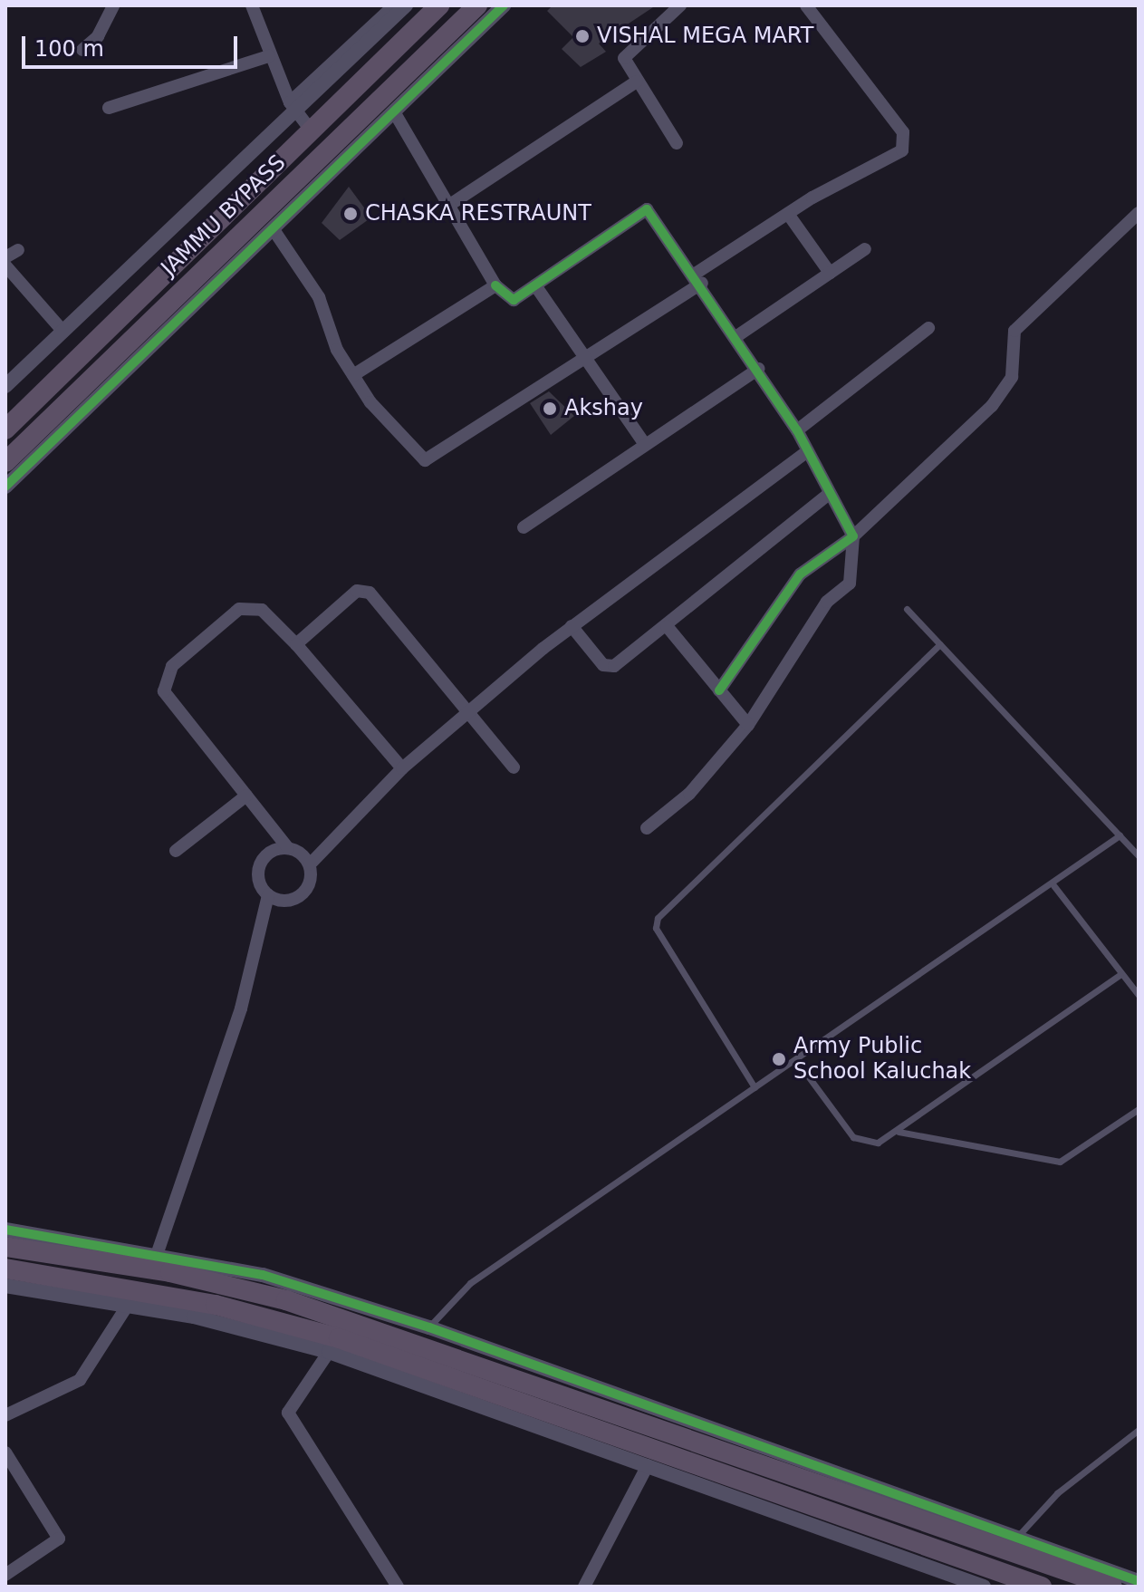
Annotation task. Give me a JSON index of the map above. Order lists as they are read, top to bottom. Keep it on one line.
{"streets":{"highway":["JAMMU BYPASS"]},"places":["VISHAL MEGA MART","CHASKA RESTRAUNT","Akshay","Army Public School Kaluchak"],"scale_bar":"100 m"}
